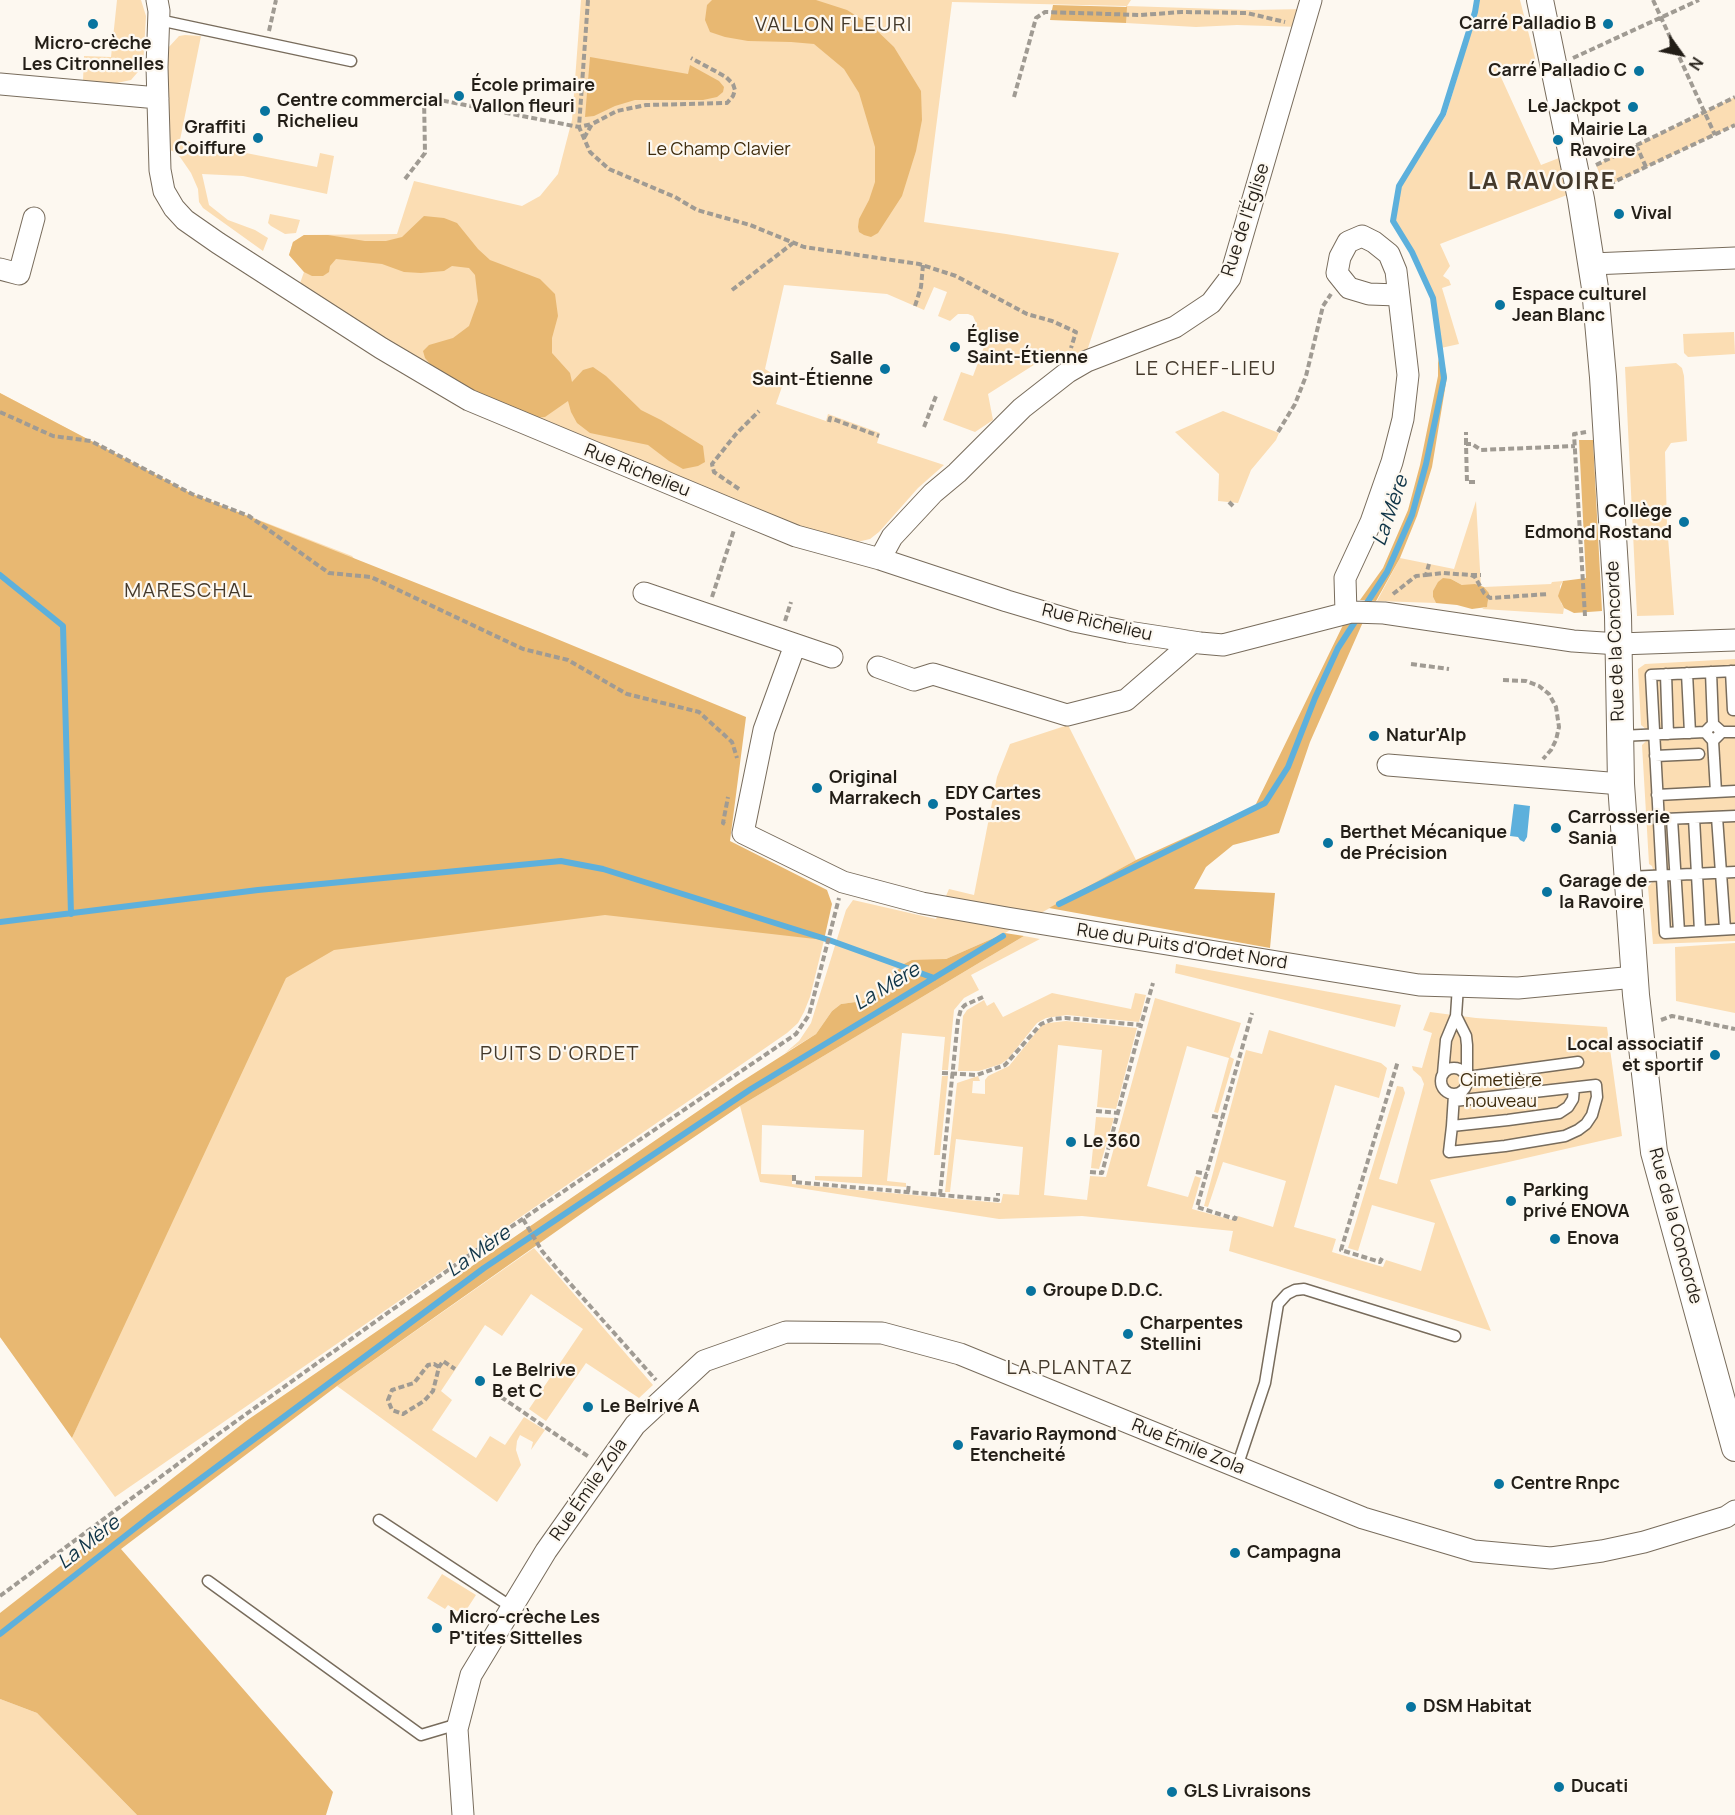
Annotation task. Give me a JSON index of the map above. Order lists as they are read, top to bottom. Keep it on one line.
{"streets":{"street":["Rue de l'Église","Rue Richelieu","Rue de la Concorde","Rue du Puits d'Ordet Nord","Rue Émile Zola"]},"crossings":[["Rue de l'Église","Rue Richelieu"],["Rue de la Concorde","Rue du Puits d'Ordet Nord"]],"districts":["VALLON FLEURI","LA RAVOIRE","LE CHEF-LIEU","MARESCHAL","PUITS D'ORDET","LA PLANTAZ"],"water":["La Mère"],"parks":["Le Champ Clavier","Cimetière nouveau"],"places":["Micro-crèche Les Citronnelles","Carré Palladio B","Carré Palladio C","École primaire Vallon fleuri","Le Jackpot","Centre commercial Richelieu","Graffiti Coiffure","Mairie La Ravoire","Vival","Espace culturel Jean Blanc","Église Saint-Étienne","Salle Saint-Étienne","Collège Edmond Rostand","Natur'Alp","Original Marrakech","EDY Cartes Postales","Carrosserie Sania","Berthet Mécanique de Précision","Garage de la Ravoire","Local associatif et sportif","Le 360","Parking privé ENOVA","Enova","Groupe D.D.C.","Charpentes Stellini","Le Belrive B et C","Le Belrive A","Favario Raymond Etencheité","Centre Rnpc","Campagna","Micro-crèche Les P'tites Sittelles","DSM Habitat","Ducati","GLS Livraisons"],"north":"bottom right"}
